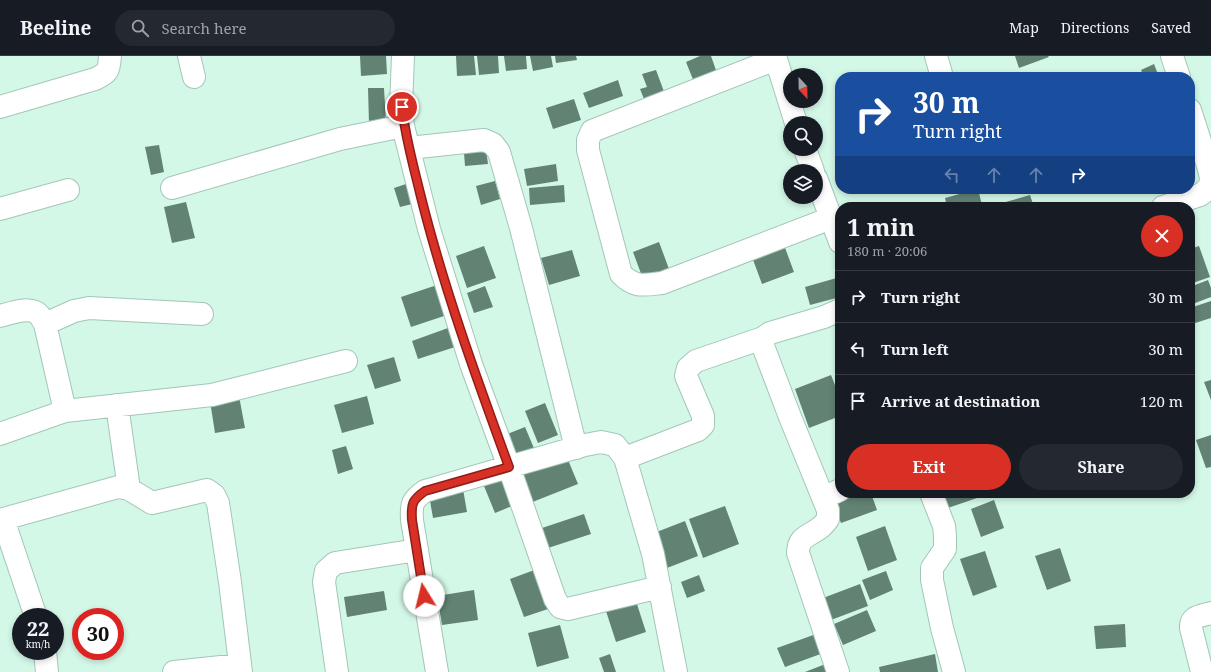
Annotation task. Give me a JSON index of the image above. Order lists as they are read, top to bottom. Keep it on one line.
{"north":"bottom","page":{"header":"Beeline","search":"Search here","nav":["Map","Directions","Saved"],"turn":["30 m","Turn right"],"heading":["1 min","180 m · 20:06"],"list":[{"name":"Turn right","value":"30 m"},{"name":"Turn left","value":"30 m"},{"name":"Arrive at destination","value":"120 m"}],"buttons":["Exit","Share"],"speed":"22 km/h","limit":"30"}}
